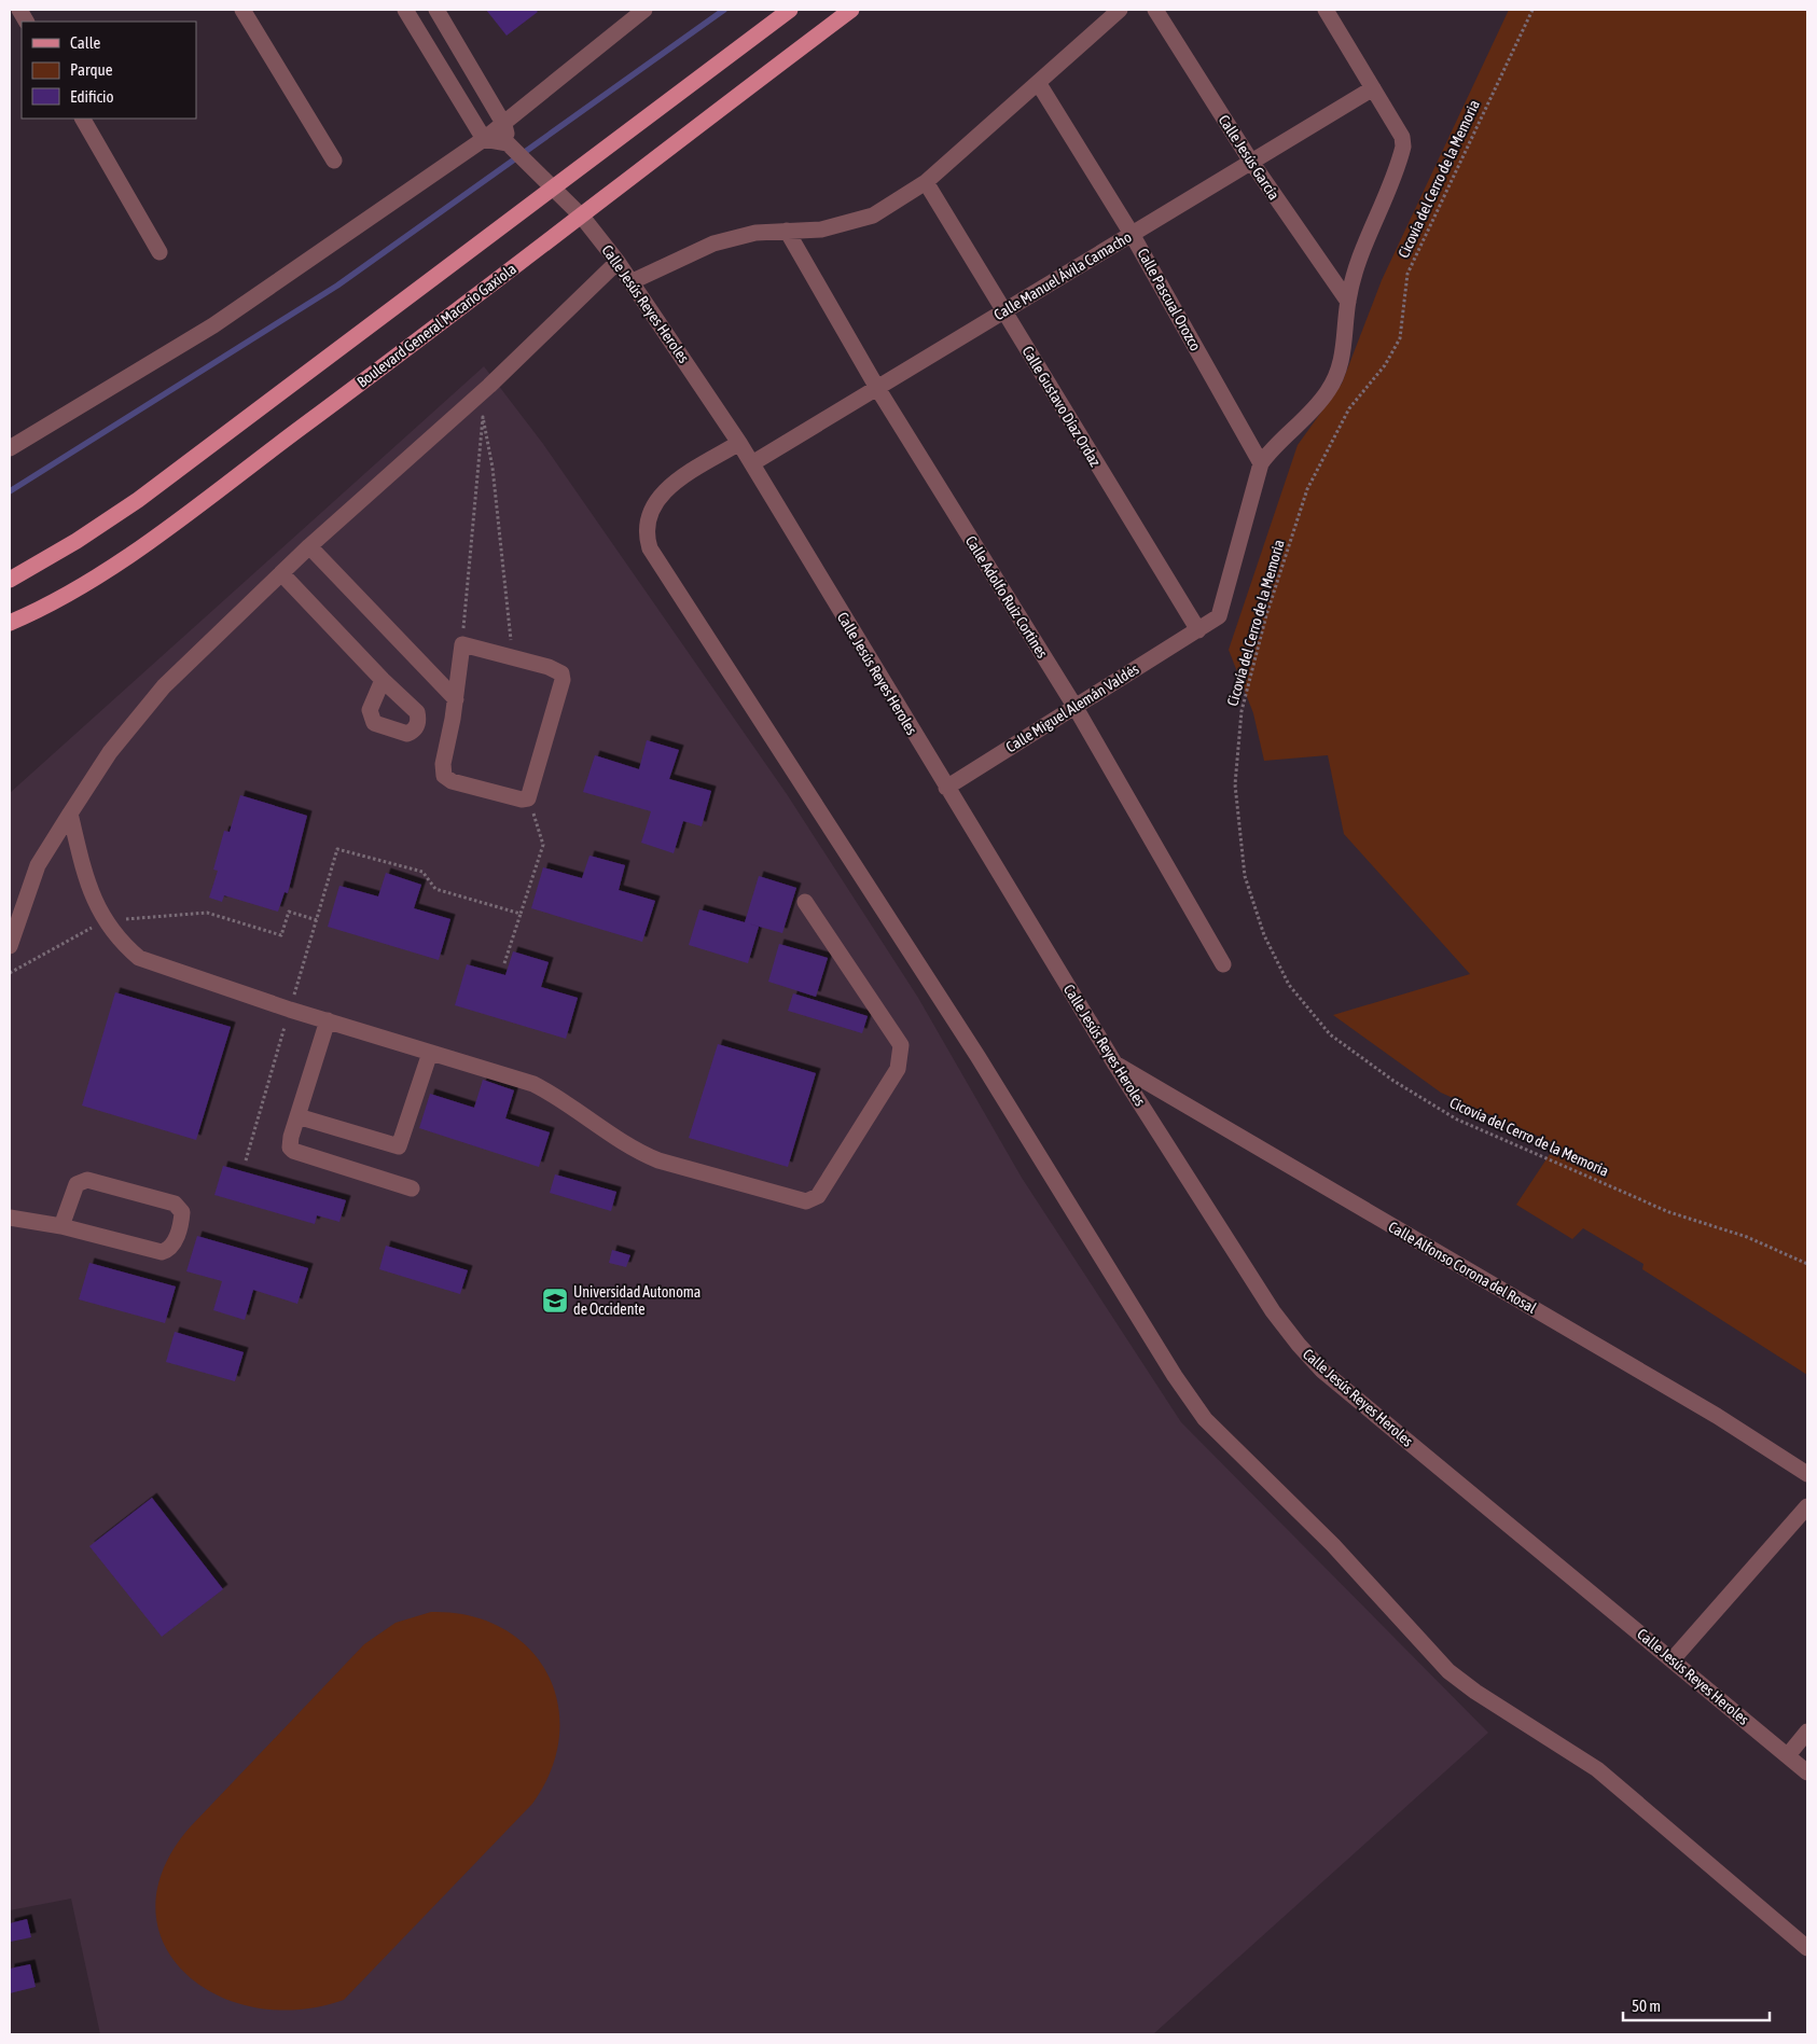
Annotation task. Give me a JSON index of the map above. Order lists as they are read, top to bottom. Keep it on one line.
{"streets":{"main road":["Boulevard General Macario Gaxiola"],"street":["Calle Jesús García","Calle Manuel Ávila Camacho","Calle Pascual Orozco","Calle Jesús Reyes Heroles","Calle Gustavo Díaz Ordaz","Calle Adolfo Ruiz Cortines","Calle Miguel Alemán Valdés","Calle Alfonso Corona del Rosal"],"path":["Cicovía del Cerro de la Memoria"]},"crossings":[["Calle Jesús García","Calle Manuel Ávila Camacho"],["Calle Manuel Ávila Camacho","Calle Pascual Orozco"],["Calle Manuel Ávila Camacho","Calle Jesús Reyes Heroles"],["Calle Manuel Ávila Camacho","Calle Gustavo Díaz Ordaz"],["Calle Manuel Ávila Camacho","Calle Adolfo Ruiz Cortines"],["Calle Pascual Orozco","Calle Miguel Alemán Valdés"],["Calle Jesús Reyes Heroles","Boulevard General Macario Gaxiola"],["Calle Jesús Reyes Heroles","Calle Miguel Alemán Valdés"],["Calle Jesús Reyes Heroles","Calle Alfonso Corona del Rosal"],["Calle Gustavo Díaz Ordaz","Calle Miguel Alemán Valdés"],["Calle Adolfo Ruiz Cortines","Calle Miguel Alemán Valdés"]],"places":{"school or university":["Universidad Autonoma de Occidente"]},"legend":["Calle","Parque","Edificio"],"scale_bar":"50 m"}
